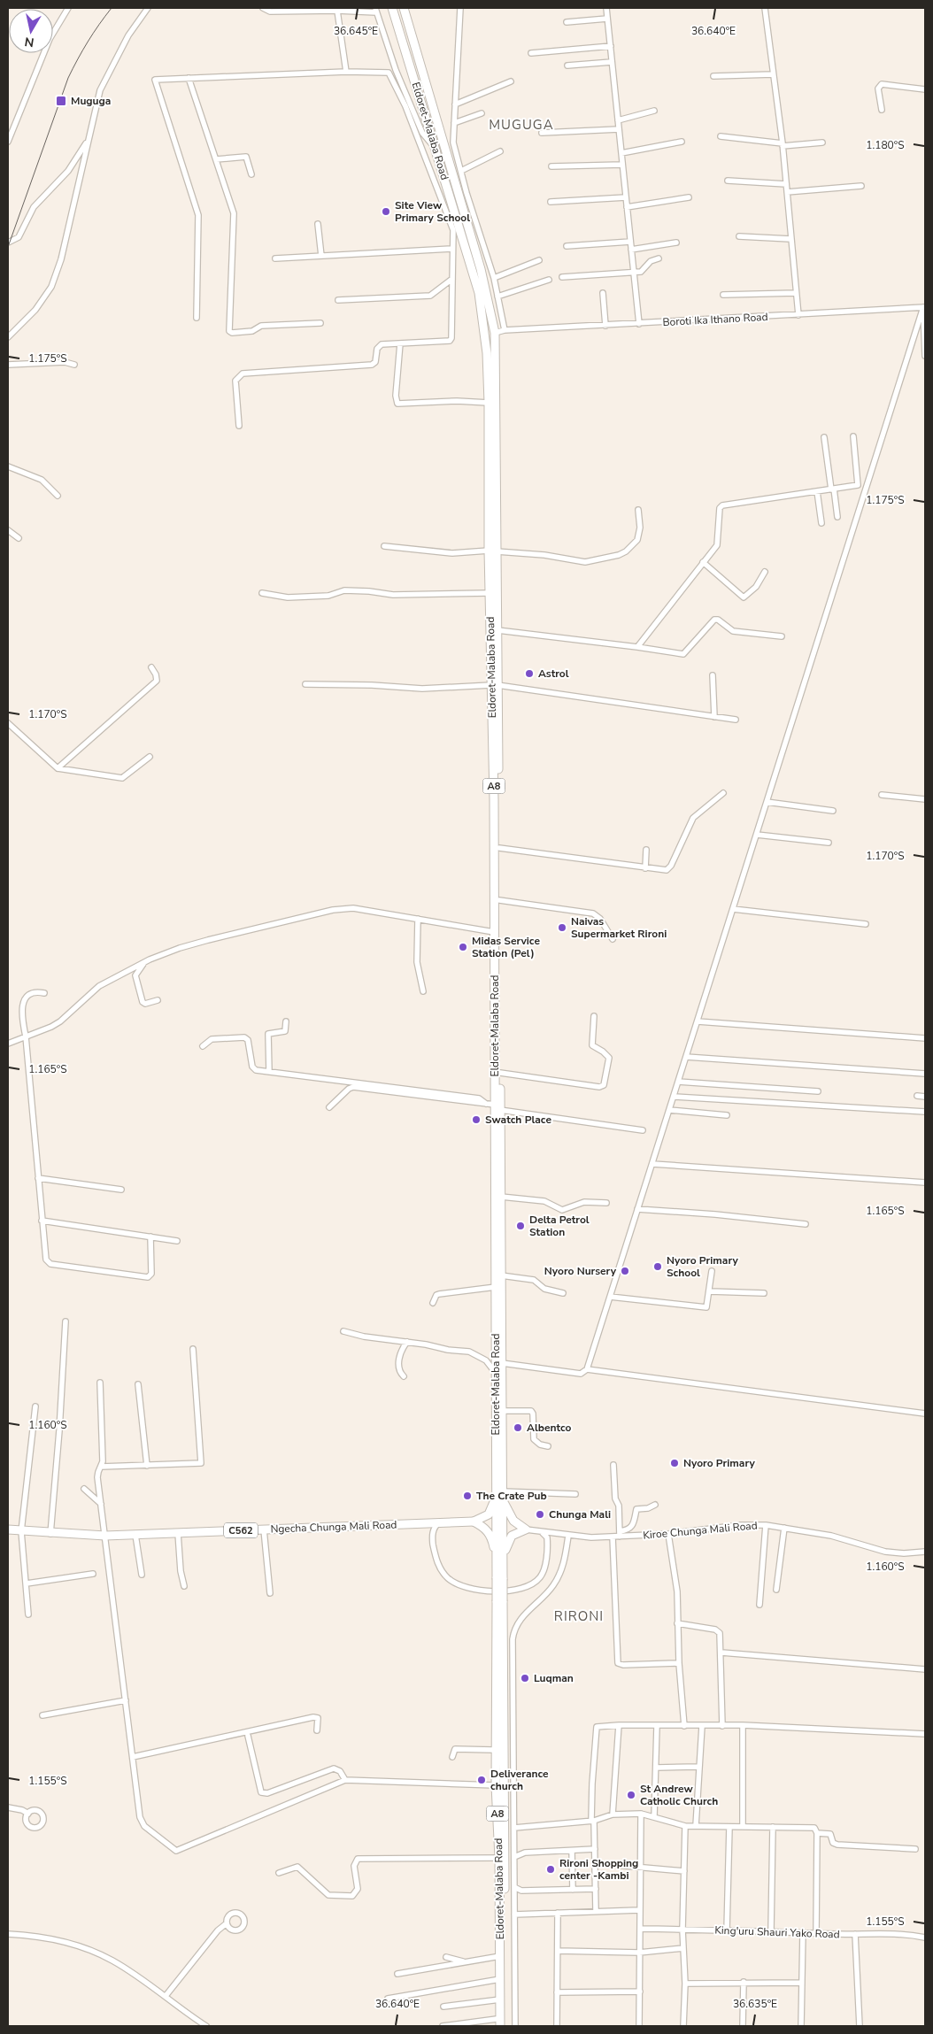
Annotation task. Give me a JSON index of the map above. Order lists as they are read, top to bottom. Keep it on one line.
{"streets":{"main road":["Eldoret-Malaba Road","A8","Ngecha Chunga Mali Road","C562"],"street":["Boroti Ika Ithano Road","Kiroe Chunga Mali Road","King'uru Shauri Yako Road"]},"crossings":[["Eldoret-Malaba Road","Boroti Ika Ithano Road"]],"districts":["MUGUGA","RIRONI"],"places":{"transit":["Muguga"],"other":["Site View Primary School","Astrol","Naivas Supermarket Rironi","Midas Service Station (Pel)","Swatch Place","Delta Petrol Station","Nyoro Primary School","Nyoro Nursery","Albentco","Nyoro Primary","The Crate Pub","Chunga Mali","Luqman","Deliverance church","St Andrew Catholic Church","Rironi Shopping center -Kambi"]},"north":"bottom","coordinates":["36.640°E","36.645°E","1.180°S","1.175°S","1.170°S","1.165°S","1.160°S","1.155°S","36.635°E"]}
